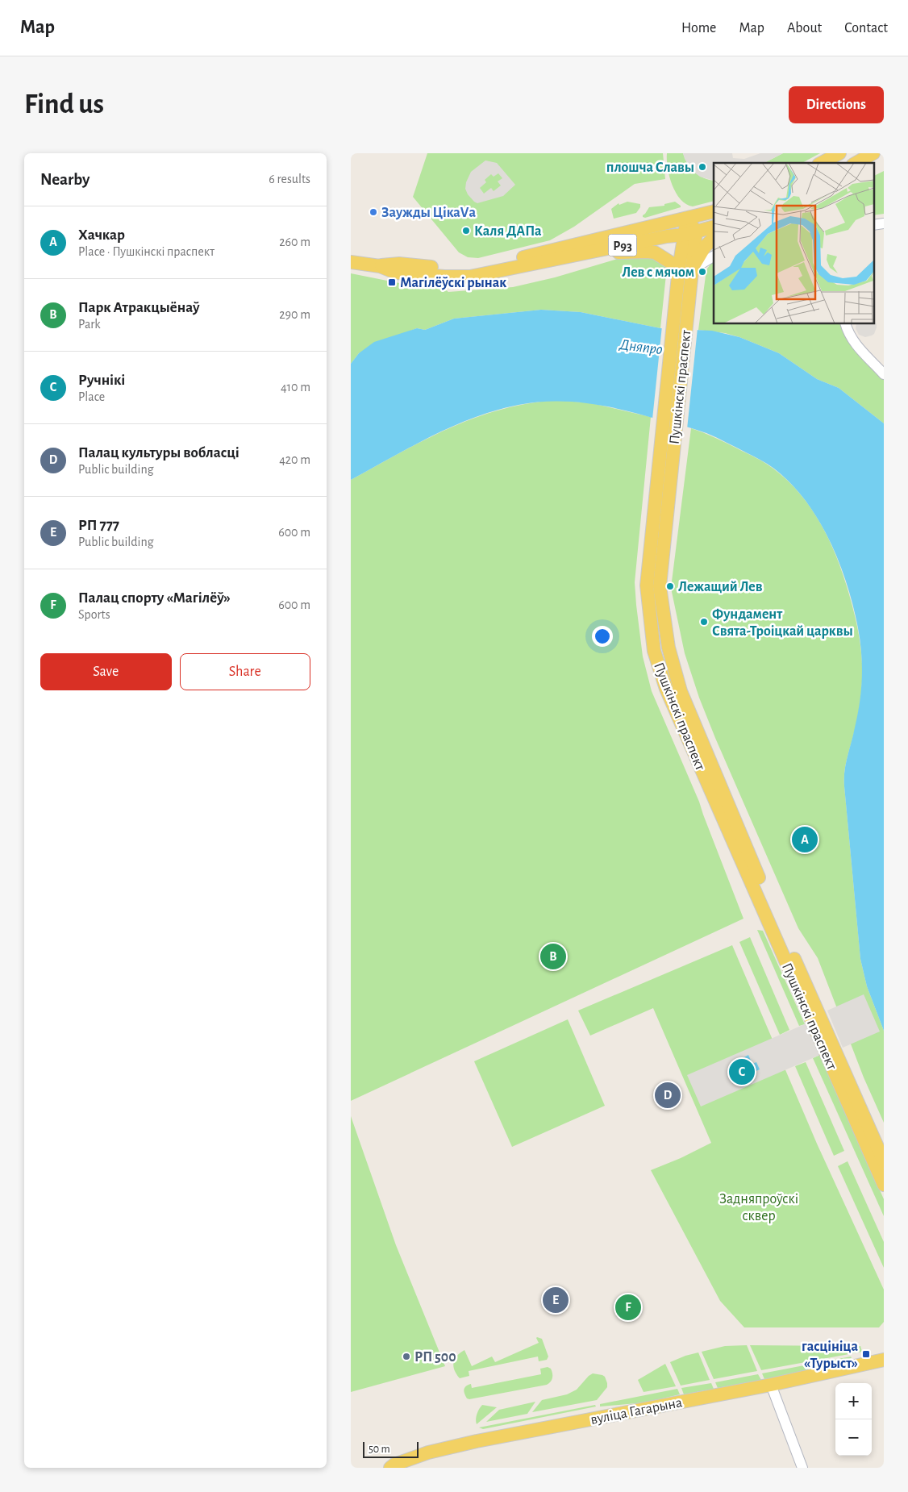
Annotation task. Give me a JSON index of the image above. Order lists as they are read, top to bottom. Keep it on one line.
{"streets":{"main road":["Р93","Пушкінскі праспект","вуліца Гагарына"]},"crossings":[["Р93","Пушкінскі праспект"]],"water":["Дняпро"],"parks":["Задняпроўскі сквер"],"places":{"other":["плошча Славы","Заужды ЦікаVа","Каля ДАПа","Лев с мячом","Лежащий Лев","Фундамент Свята-Троіцкай царквы","РП 500"],"transit":["Магілёўскі рынак","гасцініца «Турыст»"]},"scale_bar":"50 m","page":{"header":"Map","nav":["Home","Map","About","Contact"],"buttons":["Directions",["Save","Share"]],"title":"Find us","heading":["Nearby","6 results"],"list":[{"mark":"A","name":"Хачкар","note":"Place · Пушкінскі праспект","value":"260 m"},{"mark":"B","name":"Парк Атракцыёнаў","note":"Park","value":"290 m"},{"mark":"C","name":"Ручнікі","note":"Place","value":"410 m"},{"mark":"D","name":"Палац культуры вобласці","note":"Public building","value":"420 m"},{"mark":"E","name":"РП 777","note":"Public building","value":"600 m"},{"mark":"F","name":"Палац спорту «Магілёў»","note":"Sports","value":"600 m"}],"pins":["A","B","C","D","E","F"],"map_buttons":["+","−"],"scale":"50 m"}}
